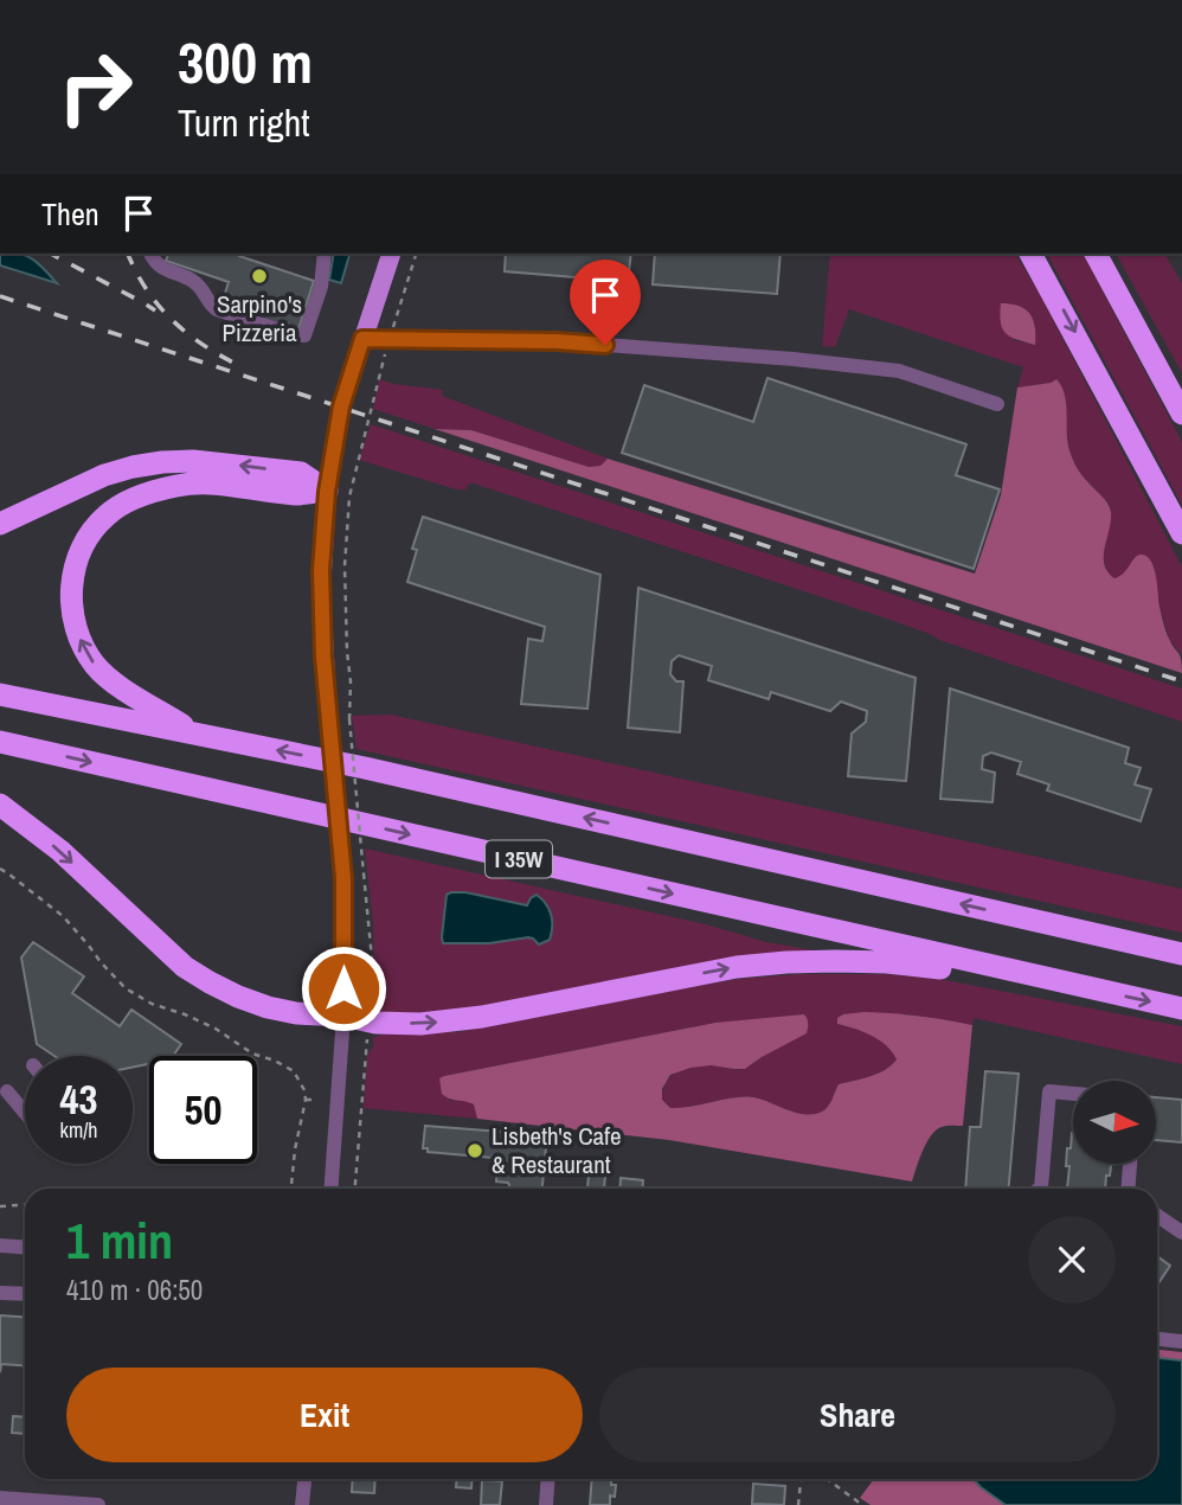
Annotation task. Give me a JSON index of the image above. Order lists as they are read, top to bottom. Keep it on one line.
{"streets":{"highway":["I 35W"]},"places":["Sarpino's Pizzeria","Lisbeth's Cafe & Restaurant"],"north":"right","page":{"turn":["300 m","Turn right"],"then":"Then","speed":"43 km/h","limit":"50","heading":["1 min","410 m · 06:50"],"buttons":["Exit","Share"]}}
